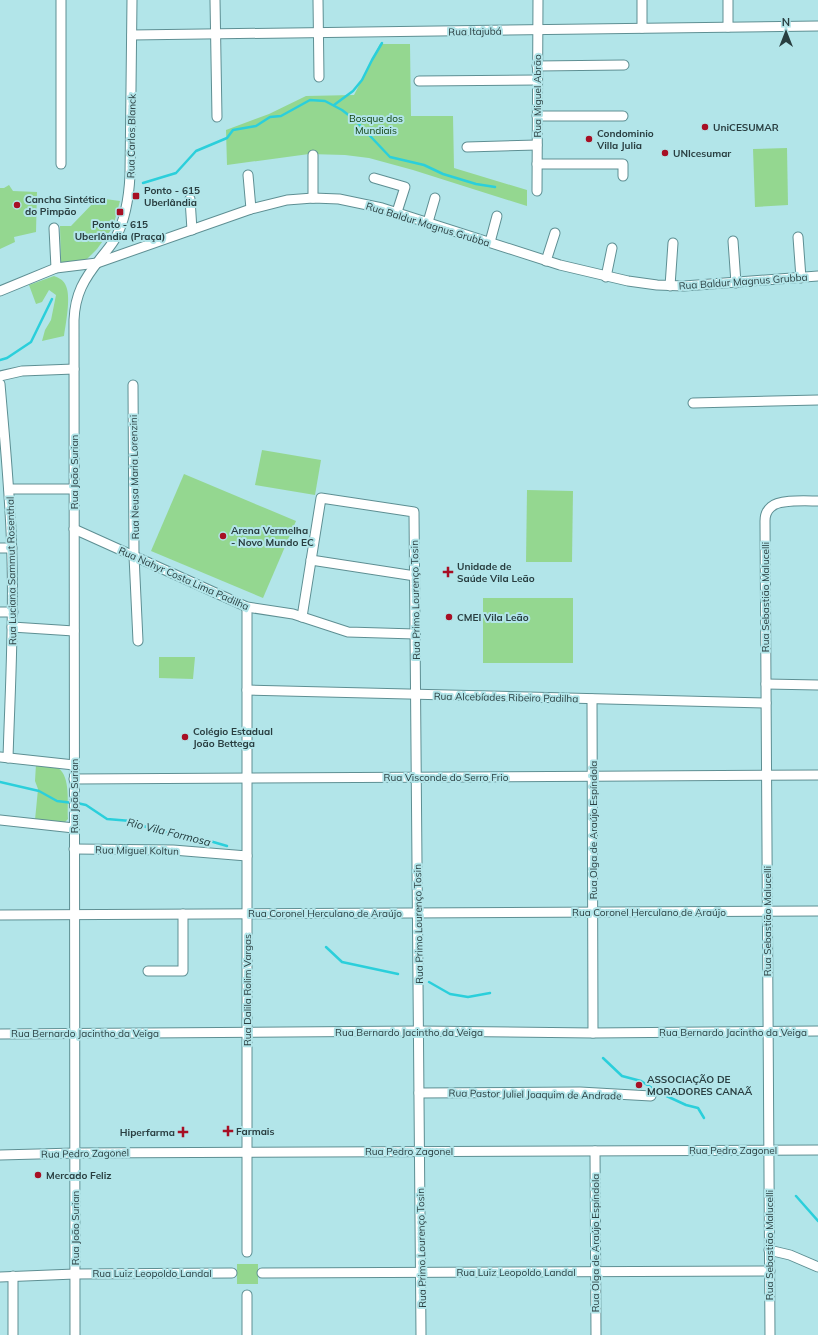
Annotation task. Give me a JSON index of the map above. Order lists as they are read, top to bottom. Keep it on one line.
{"streets":{"street":["Rua Itajubá","Rua Miguel Abrão","Rua Carlos Blanck","Rua Baldur Magnus Grubba","Rua João Surian","Rua Neusa Maria Lorenzini","Rua Luciana Sammut Rosenthal","Rua Nahyr Costa Lima Padilha","Rua Sebastião Malucelli","Rua Primo Lourenço Tosin","Rua Alcebíades Ribeiro Padilha","Rua Visconde do Serro Frio","Rua Olga de Araújo Espíndola","Rua Miguel Koltun","Rua Coronel Herculano de Araújo","Rua Dalila Rolim Vargas","Rua Bernardo Jacintho da Veiga","Rua Pastor Juliel Joaquim de Andrade","Rua Pedro Zagonel","Rua Luiz Leopoldo Landal"]},"crossings":[["Rua Itajubá","Rua Miguel Abrão"],["Rua Itajubá","Rua Carlos Blanck"],["Rua Carlos Blanck","Rua Baldur Magnus Grubba"],["Rua Carlos Blanck","Rua João Surian"],["Rua Baldur Magnus Grubba","Rua João Surian"],["Rua João Surian","Rua Nahyr Costa Lima Padilha"],["Rua João Surian","Rua Visconde do Serro Frio"],["Rua João Surian","Rua Miguel Koltun"],["Rua João Surian","Rua Coronel Herculano de Araújo"],["Rua João Surian","Rua Bernardo Jacintho da Veiga"],["Rua João Surian","Rua Pedro Zagonel"],["Rua João Surian","Rua Luiz Leopoldo Landal"],["Rua Neusa Maria Lorenzini","Rua Nahyr Costa Lima Padilha"],["Rua Nahyr Costa Lima Padilha","Rua Primo Lourenço Tosin"],["Rua Nahyr Costa Lima Padilha","Rua Dalila Rolim Vargas"],["Rua Sebastião Malucelli","Rua Alcebíades Ribeiro Padilha"],["Rua Sebastião Malucelli","Rua Visconde do Serro Frio"],["Rua Sebastião Malucelli","Rua Coronel Herculano de Araújo"],["Rua Sebastião Malucelli","Rua Bernardo Jacintho da Veiga"],["Rua Sebastião Malucelli","Rua Pedro Zagonel"],["Rua Sebastião Malucelli","Rua Luiz Leopoldo Landal"],["Rua Primo Lourenço Tosin","Rua Alcebíades Ribeiro Padilha"],["Rua Primo Lourenço Tosin","Rua Visconde do Serro Frio"],["Rua Primo Lourenço Tosin","Rua Coronel Herculano de Araújo"],["Rua Primo Lourenço Tosin","Rua Bernardo Jacintho da Veiga"],["Rua Primo Lourenço Tosin","Rua Pastor Juliel Joaquim de Andrade"],["Rua Primo Lourenço Tosin","Rua Pedro Zagonel"],["Rua Primo Lourenço Tosin","Rua Luiz Leopoldo Landal"],["Rua Alcebíades Ribeiro Padilha","Rua Olga de Araújo Espíndola"],["Rua Alcebíades Ribeiro Padilha","Rua Dalila Rolim Vargas"],["Rua Visconde do Serro Frio","Rua Olga de Araújo Espíndola"],["Rua Visconde do Serro Frio","Rua Dalila Rolim Vargas"],["Rua Olga de Araújo Espíndola","Rua Coronel Herculano de Araújo"],["Rua Olga de Araújo Espíndola","Rua Bernardo Jacintho da Veiga"],["Rua Olga de Araújo Espíndola","Rua Pedro Zagonel"],["Rua Olga de Araújo Espíndola","Rua Luiz Leopoldo Landal"],["Rua Miguel Koltun","Rua Dalila Rolim Vargas"],["Rua Coronel Herculano de Araújo","Rua Dalila Rolim Vargas"],["Rua Dalila Rolim Vargas","Rua Bernardo Jacintho da Veiga"],["Rua Dalila Rolim Vargas","Rua Pedro Zagonel"]],"water":["Rio Vila Formosa"],"parks":["Bosque dos Mundiais"],"places":{"other":["UniCESUMAR","Condominio Villa Julia","UNIcesumar","Cancha Sintética do Pimpão","Arena Vermelha - Novo Mundo EC","CMEI Vila Leão","Colégio Estadual João Bettega","ASSOCIAÇÃO DE MORADORES CANAÃ","Mercado Feliz"],"transit":["Ponto - 615 Uberlândia","Ponto - 615 Uberlândia (Praça)"],"health":["Unidade de Saúde Vila Leão","Farmais","Hiperfarma"]},"north":"top"}
